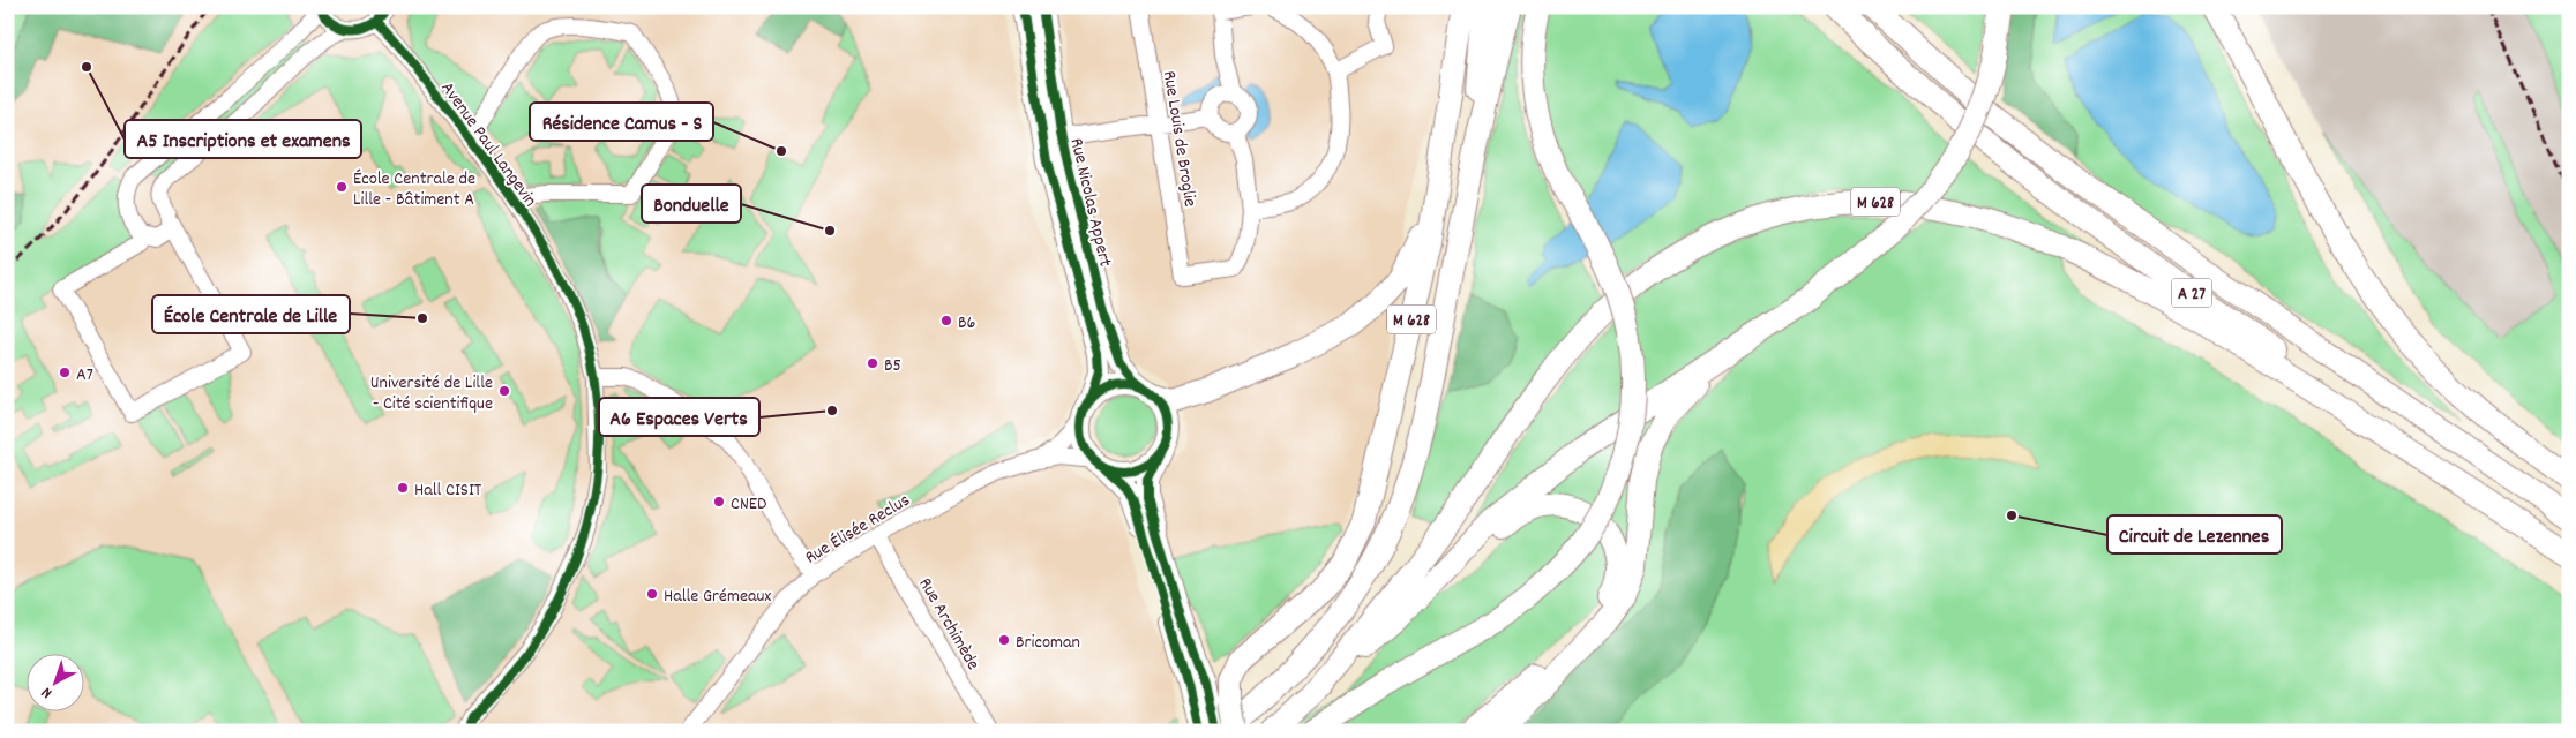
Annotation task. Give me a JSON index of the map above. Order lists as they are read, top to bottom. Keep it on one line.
{"streets":{"highway":["M 628","A 27"],"main road":["Rue Nicolas Appert"],"street":["Rue Louis de Broglie","Avenue Paul Langevin","Rue Élisée Reclus","Rue Archimède"]},"crossings":[["Rue Nicolas Appert","Rue Élisée Reclus"],["M 628","A 27"],["Rue Élisée Reclus","Rue Archimède"]],"places":["A5 Inscriptions et examens","Résidence Camus - S","École Centrale de Lille - Bâtiment A","Bonduelle","École Centrale de Lille","B6","B5","A7","Université de Lille ‐ Cité scientifique","A6 Espaces Verts","Hall CISIT","CNED","Circuit de Lezennes","Halle Grémeaux","Bricoman"],"north":"bottom left"}
